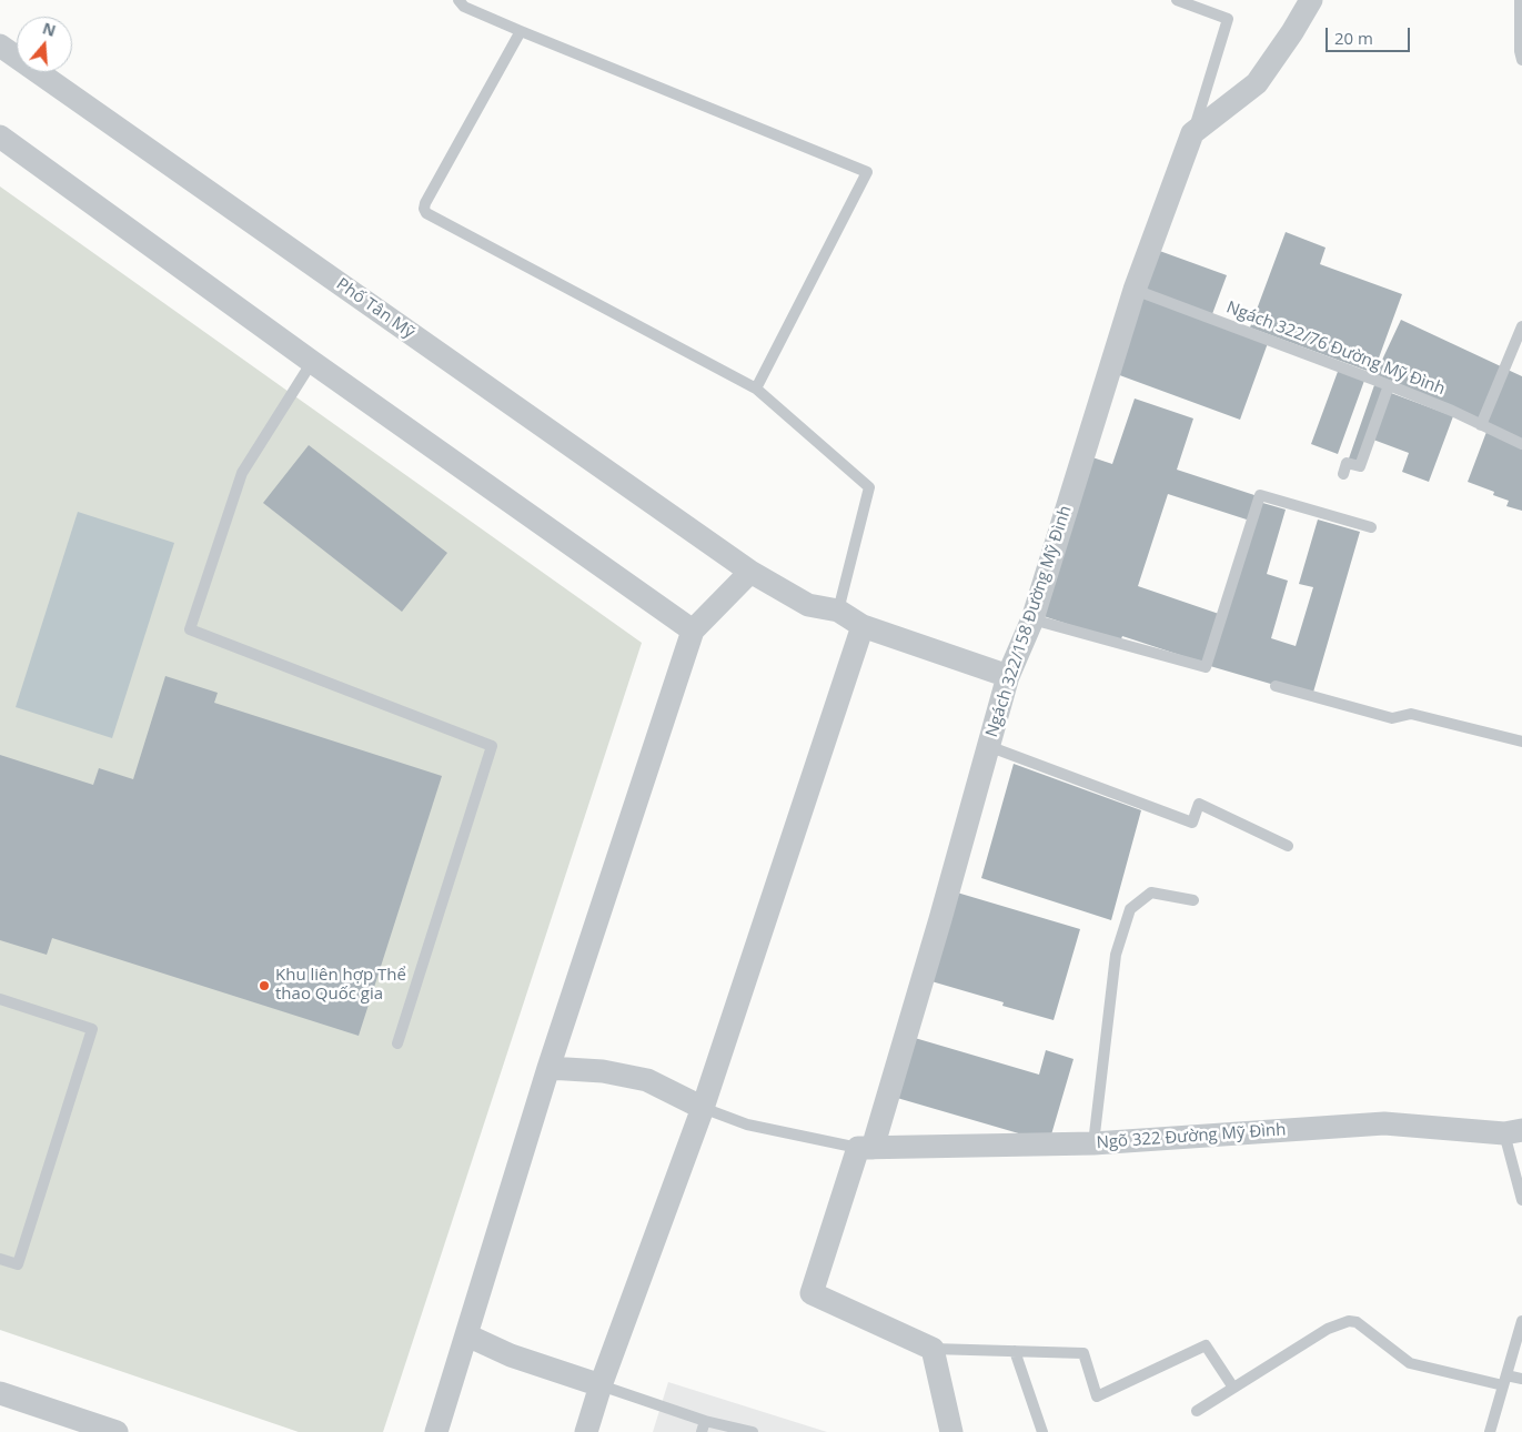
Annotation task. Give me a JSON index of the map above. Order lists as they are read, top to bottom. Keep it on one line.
{"streets":{"street":["Phố Tân Mỹ","Ngách 322/158 Đường Mỹ Đình","Ngõ 322 Đường Mỹ Đình"],"lane":["Ngách 322/76 Đường Mỹ Đình"]},"crossings":[["Ngách 322/76 Đường Mỹ Đình","Ngách 322/158 Đường Mỹ Đình"],["Ngách 322/158 Đường Mỹ Đình","Ngõ 322 Đường Mỹ Đình"]],"places":["Khu liên hợp Thể thao Quốc gia"],"scale_bar":"20 m","north":"top"}
